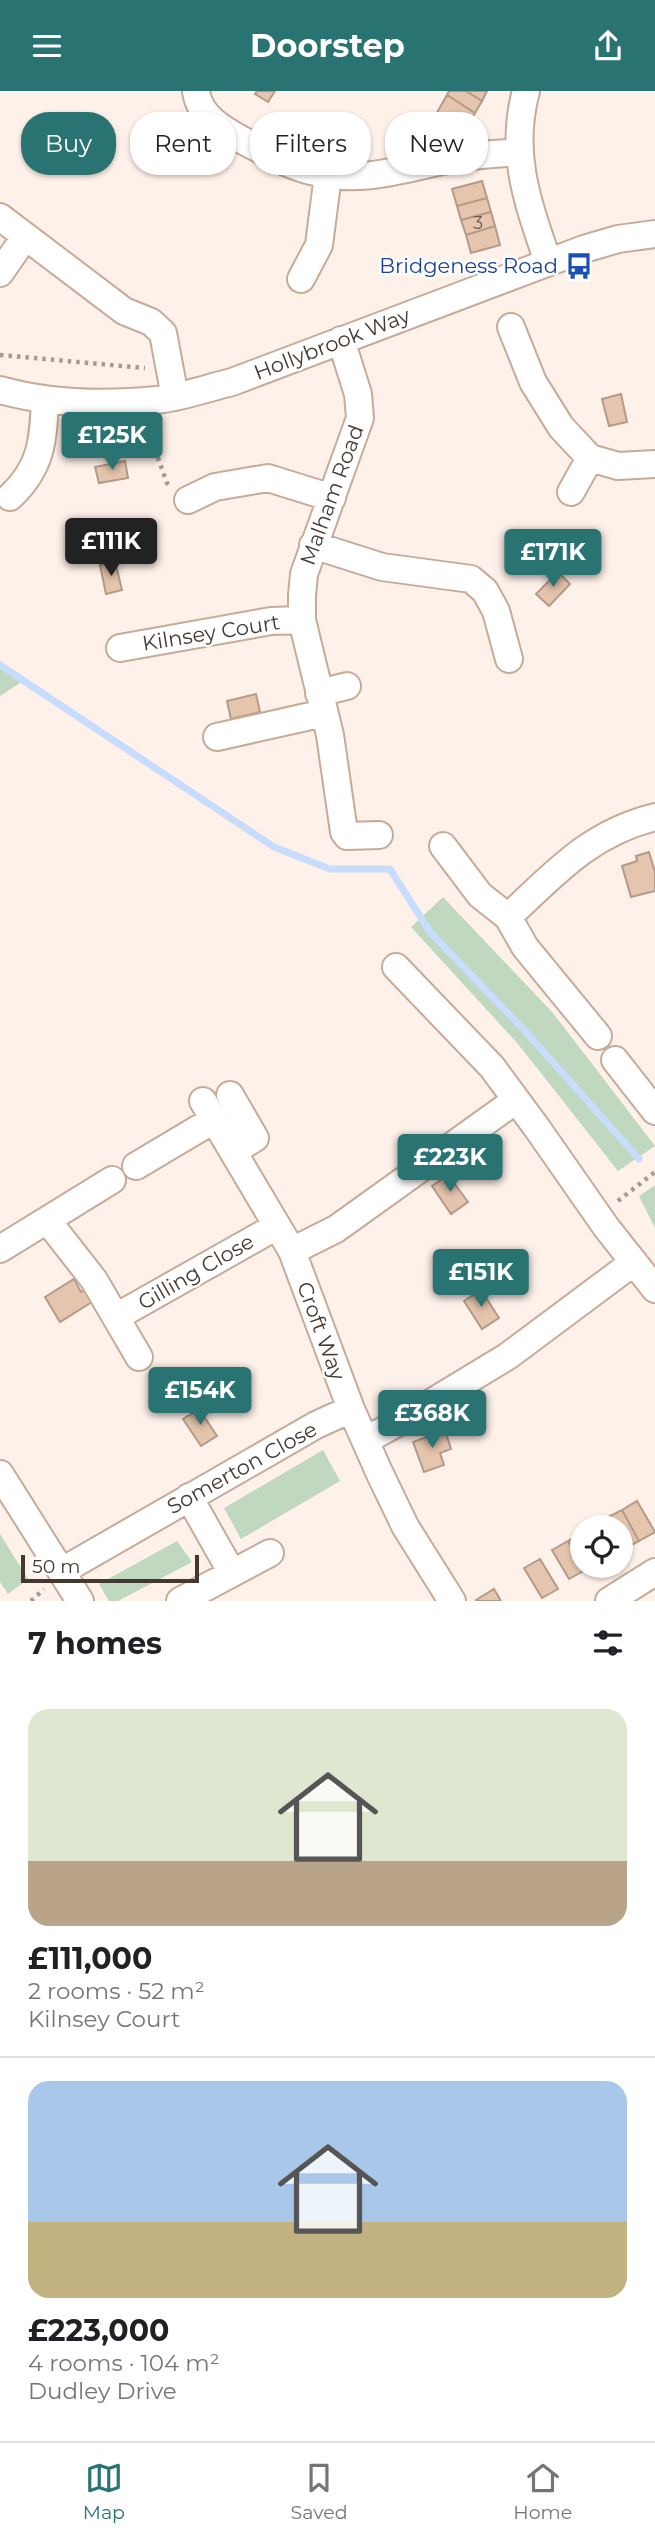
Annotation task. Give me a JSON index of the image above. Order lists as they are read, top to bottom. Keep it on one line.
{"streets":{"street":["Hollybrook Way","Malham Road","Kilnsey Court","Gilling Close","Croft Way","Somerton Close"]},"crossings":[["Hollybrook Way","Malham Road"],["Malham Road","Kilnsey Court"],["Gilling Close","Croft Way"],["Croft Way","Somerton Close"]],"places":{"bus stop":["Bridgeness Road"]},"house_numbers":["3"],"scale_bar":"50 m","page":{"header":"Doorstep","chip":["Buy","Rent","Filters","New"],"price":["£125K","£111K","£171K","£223K","£151K","£154K","£368K"],"scale":"50 m","heading":"7 homes","list":[{"name":"£111,000","note":"2 rooms · 52 m² · Kilnsey Court"},{"name":"£223,000","note":"4 rooms · 104 m² · Dudley Drive"}],"tabs":["Map","Saved","Home"]}}
